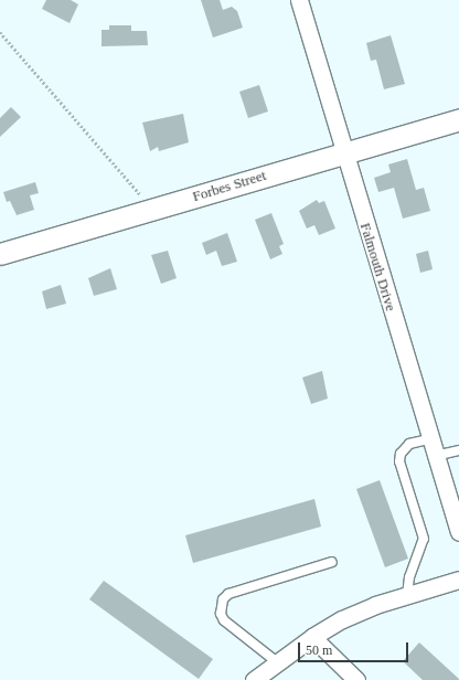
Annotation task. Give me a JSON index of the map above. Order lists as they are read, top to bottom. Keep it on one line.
{"streets":{"street":["Forbes Street","Falmouth Drive"]},"crossings":[["Forbes Street","Falmouth Drive"]],"scale_bar":"50 m"}
